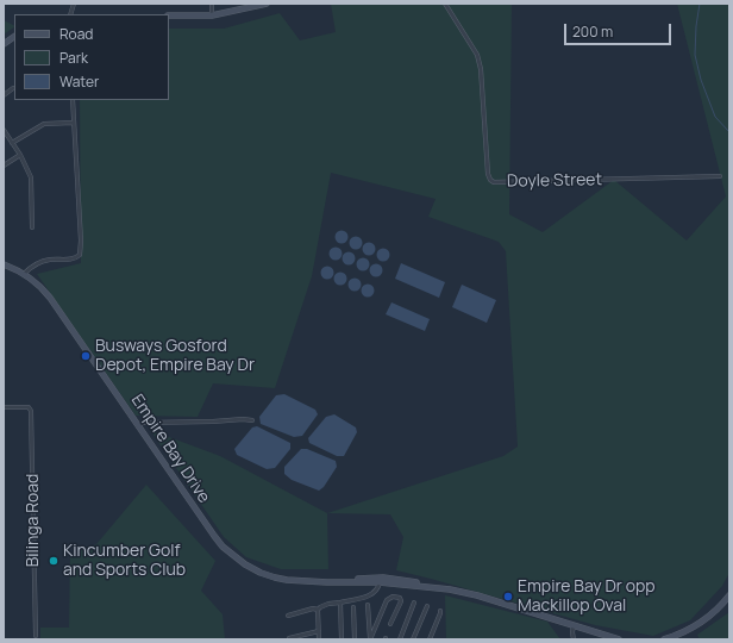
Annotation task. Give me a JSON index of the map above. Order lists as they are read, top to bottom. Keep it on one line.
{"streets":{"main road":["Empire Bay Drive"],"street":["Doyle Street","Bilinga Road"]},"places":["Busways Gosford Depot, Empire Bay Dr","Kincumber Golf and Sports Club","Empire Bay Dr opp Mackillop Oval"],"legend":["Road","Park","Water"],"scale_bar":"200 m"}
